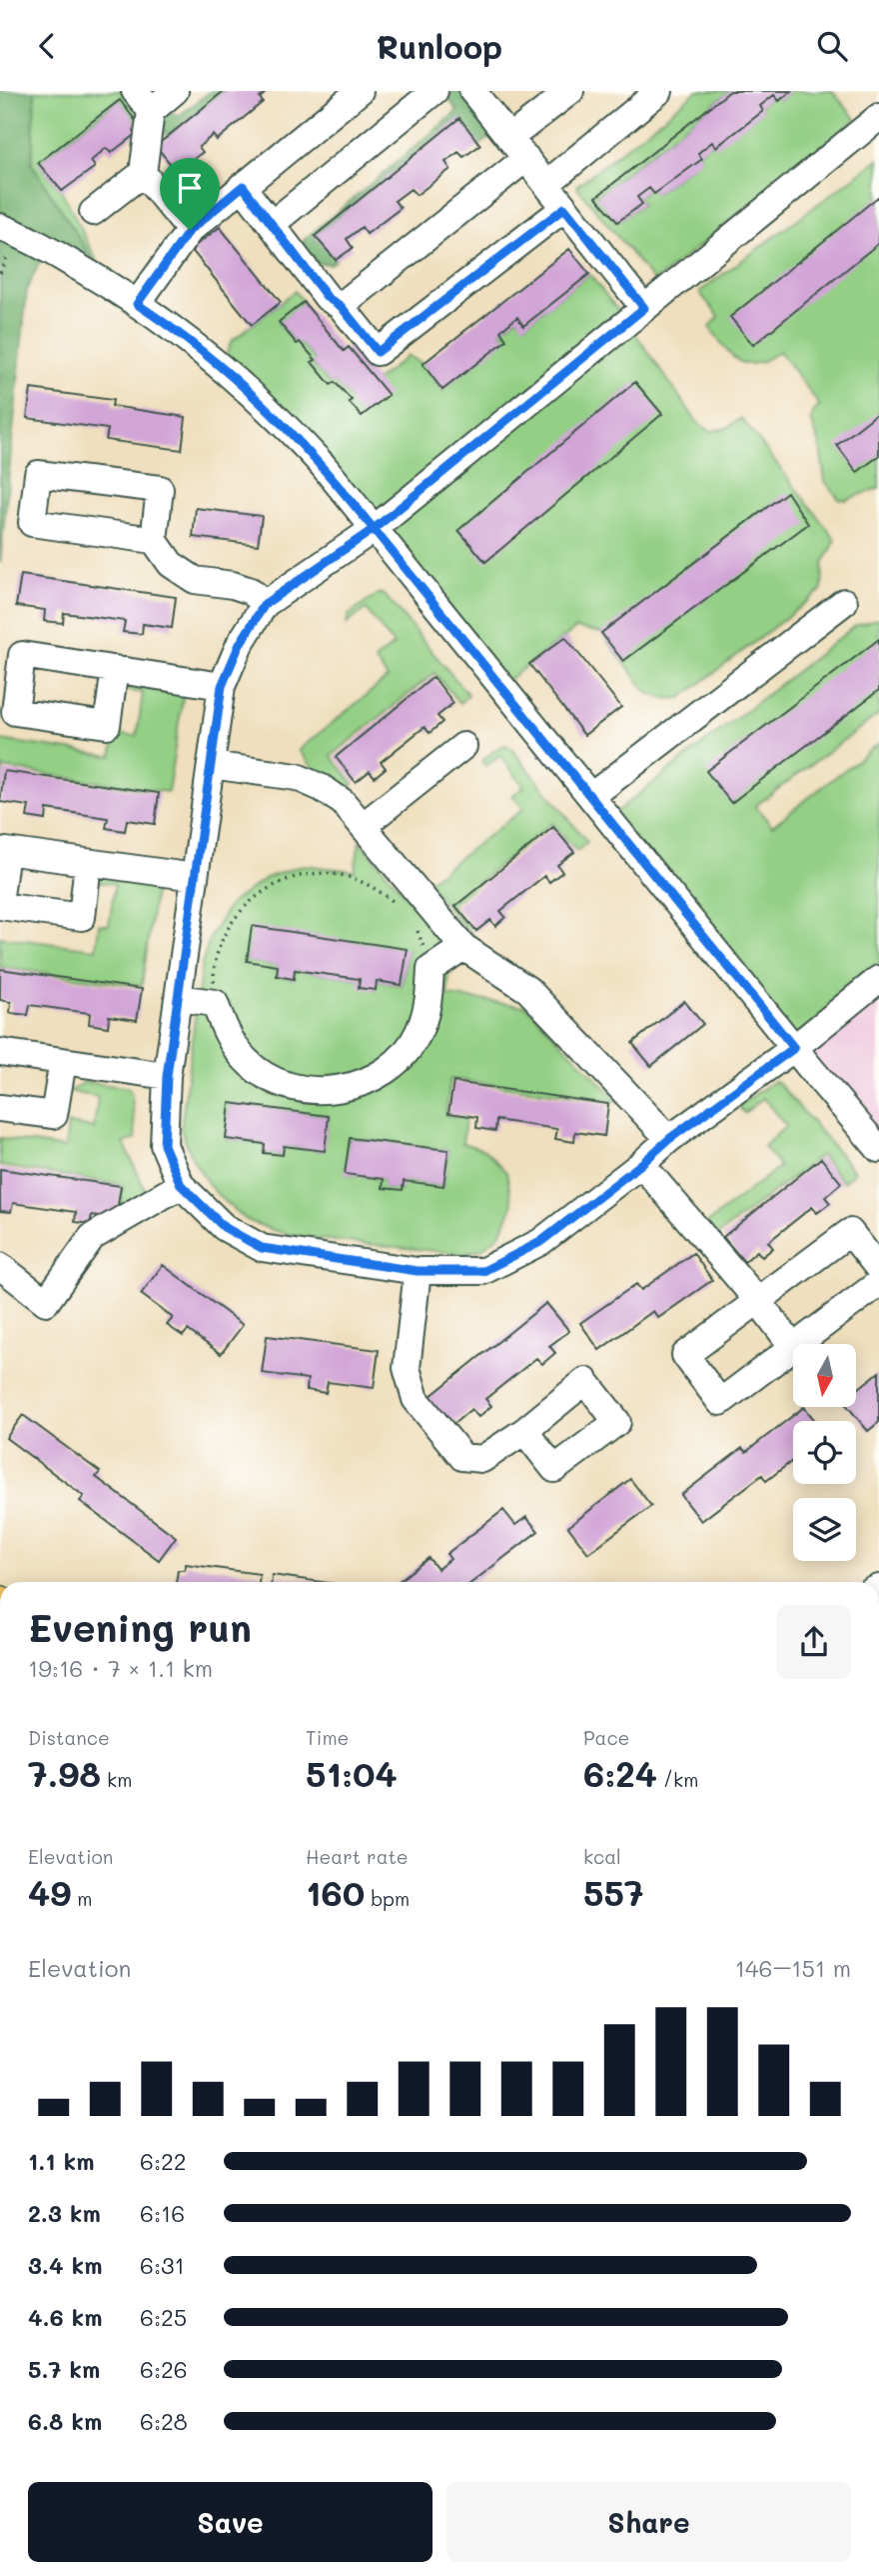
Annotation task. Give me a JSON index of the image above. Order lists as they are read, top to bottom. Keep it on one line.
{"north":"bottom","page":{"header":"Runloop","heading":["Evening run","19:16 · 7 × 1.1 km"],"stats":[["Distance","7.98 km"],["Time","51:04"],["Pace","6:24 /km"],["Elevation","49 m"],["Heart rate","160 bpm"],["kcal","557"]],"chart":["Elevation","146–151 m"],"list":[{"name":"1.1 km","note":"6:22"},{"name":"2.3 km","note":"6:16"},{"name":"3.4 km","note":"6:31"},{"name":"4.6 km","note":"6:25"},{"name":"5.7 km","note":"6:26"},{"name":"6.8 km","note":"6:28"}],"buttons":["Save","Share"]}}
